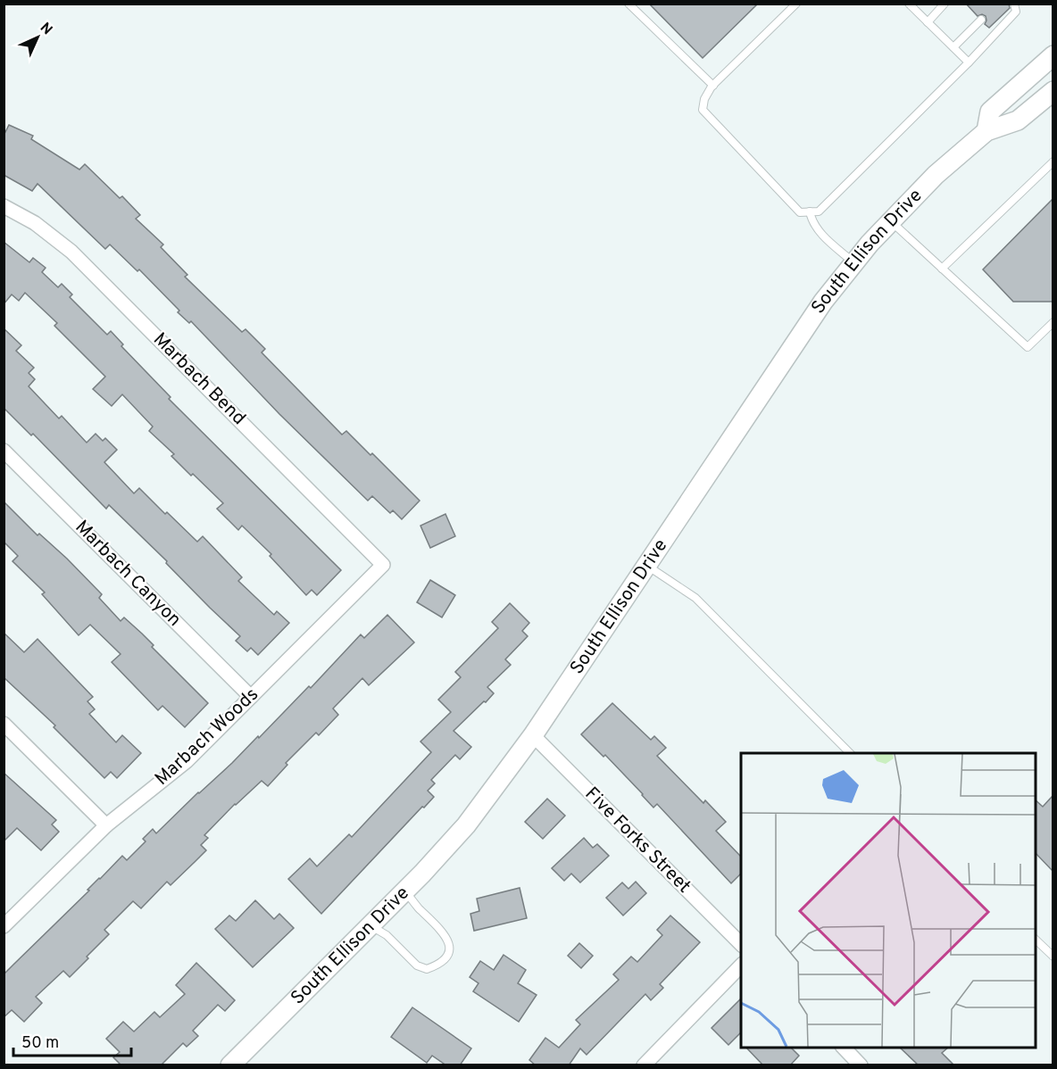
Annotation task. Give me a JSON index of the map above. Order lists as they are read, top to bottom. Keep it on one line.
{"streets":{"street":["South Ellison Drive","Marbach Bend","Marbach Canyon","Marbach Woods","Five Forks Street"]},"crossings":[["South Ellison Drive","Five Forks Street"],["Marbach Bend","Marbach Woods"],["Marbach Canyon","Marbach Woods"]],"scale_bar":"50 m","north":"top right"}
